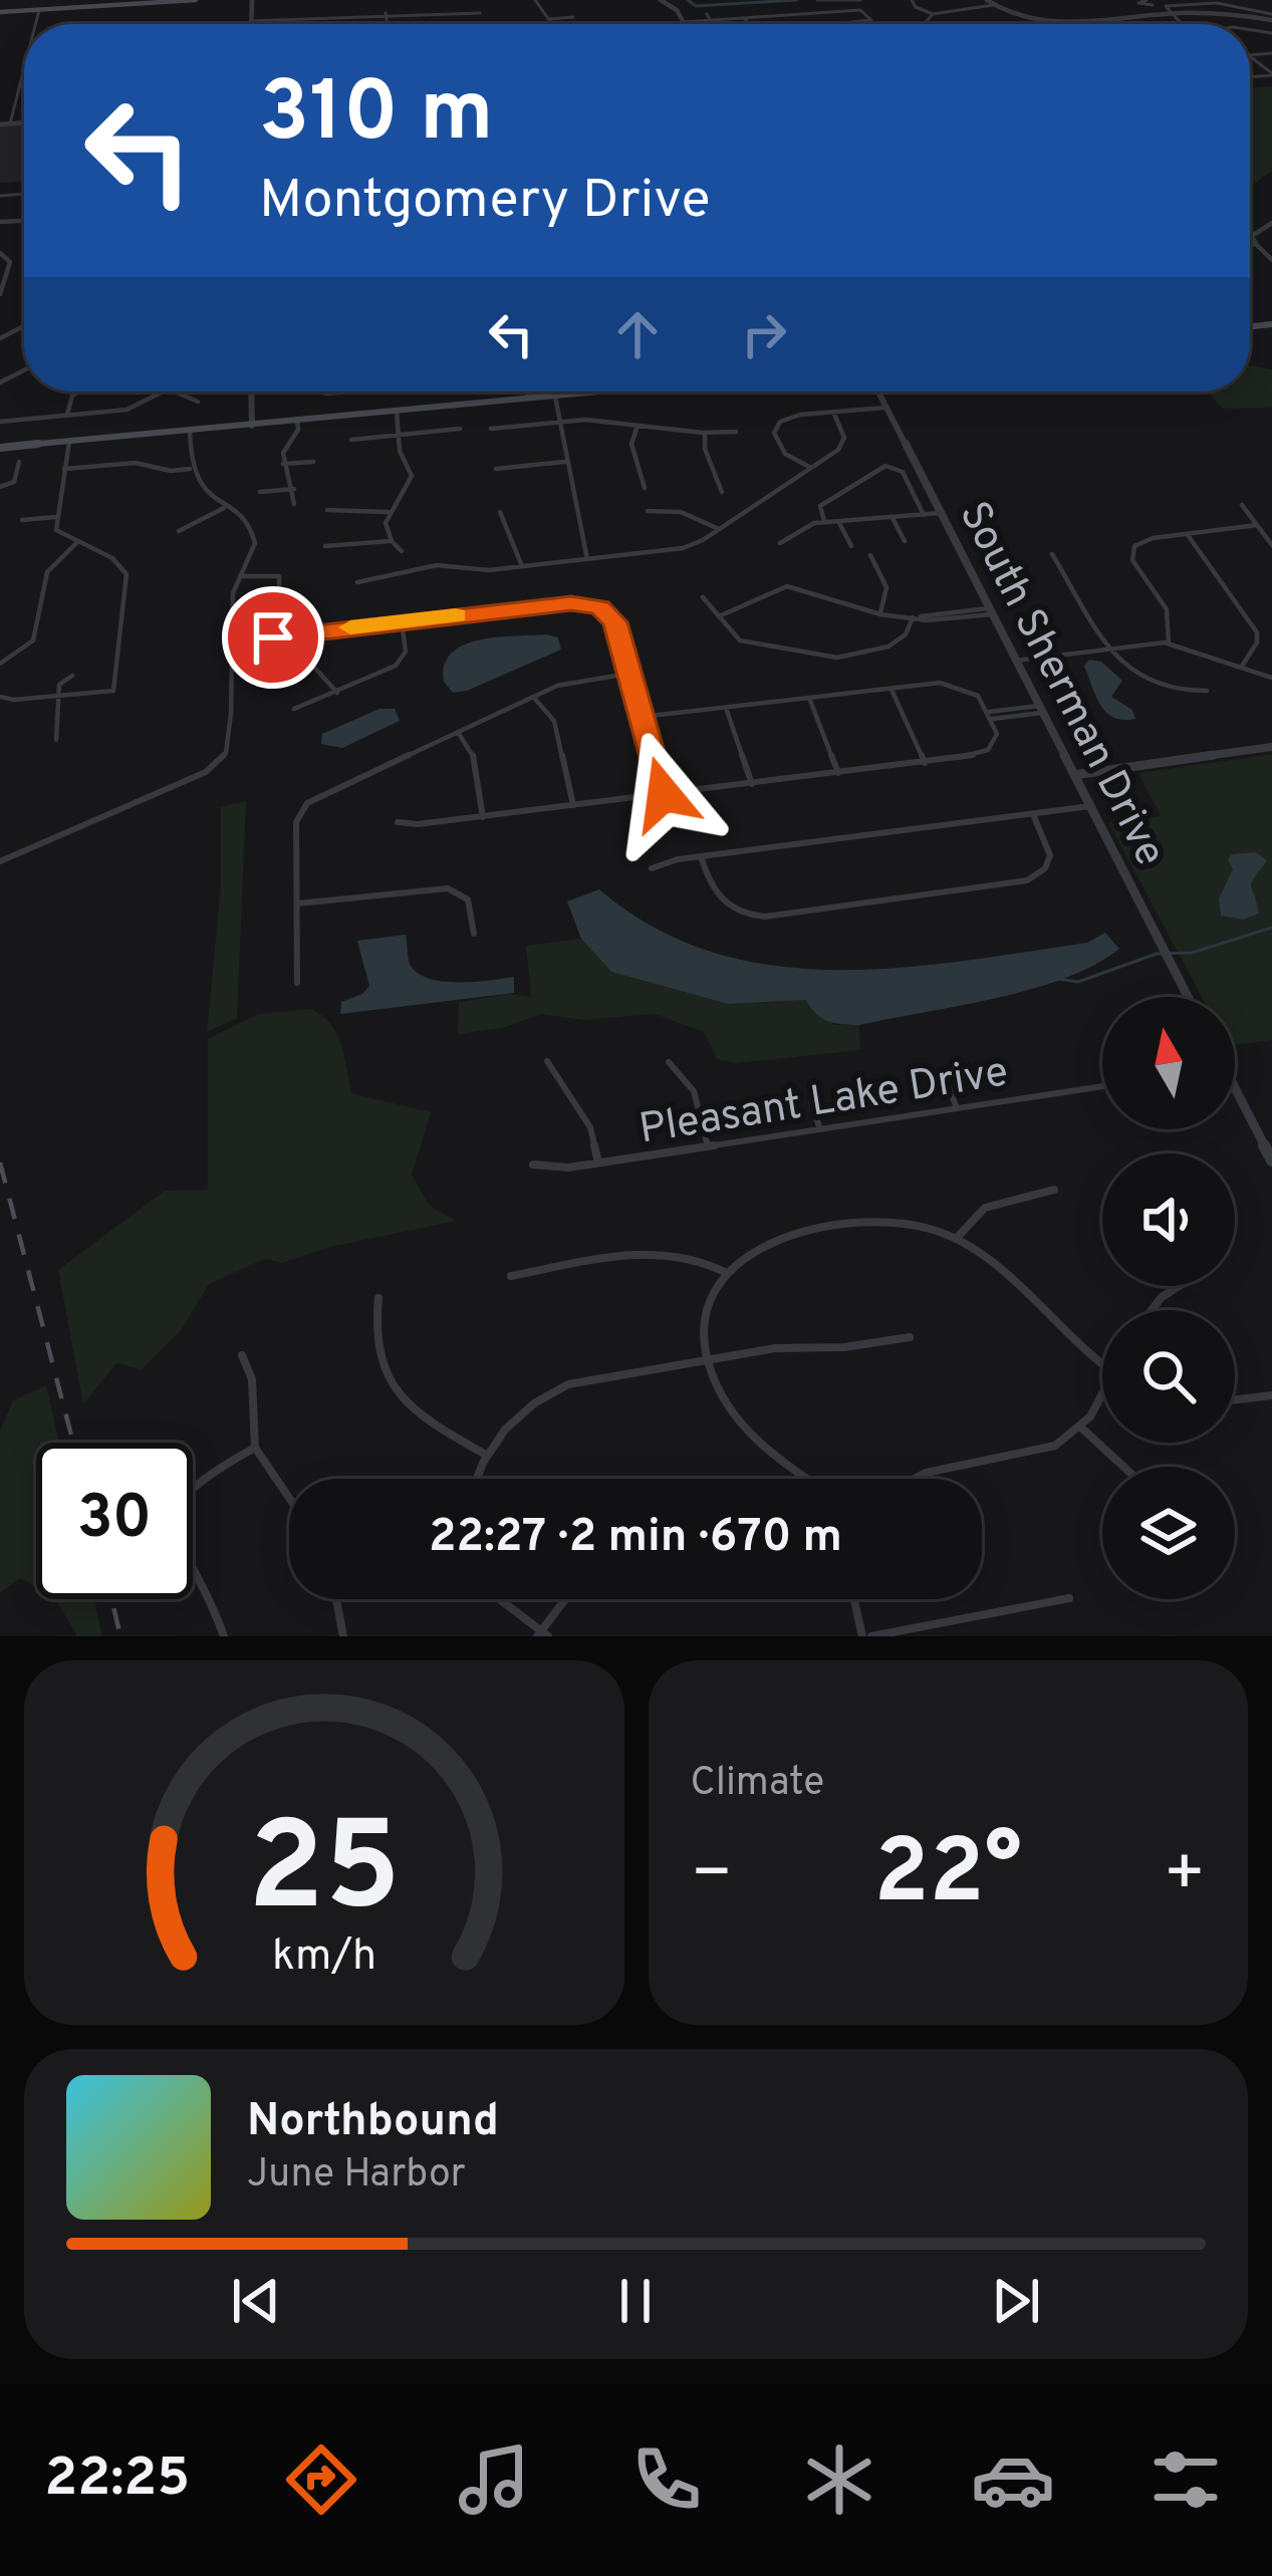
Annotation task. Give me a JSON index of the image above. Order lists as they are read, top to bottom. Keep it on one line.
{"streets":{"street":["South Sherman Drive","Pleasant Lake Drive"]},"north":"top","page":{"turn":["310 m","Montgomery Drive"],"limit":"30","trip":"22:27 · 2 min · 670 m","tile":"Climate","heat":["−","22°","+"],"song":["Northbound","June Harbor"],"tabs":"22:25","gauge":["25","km/h"]}}
